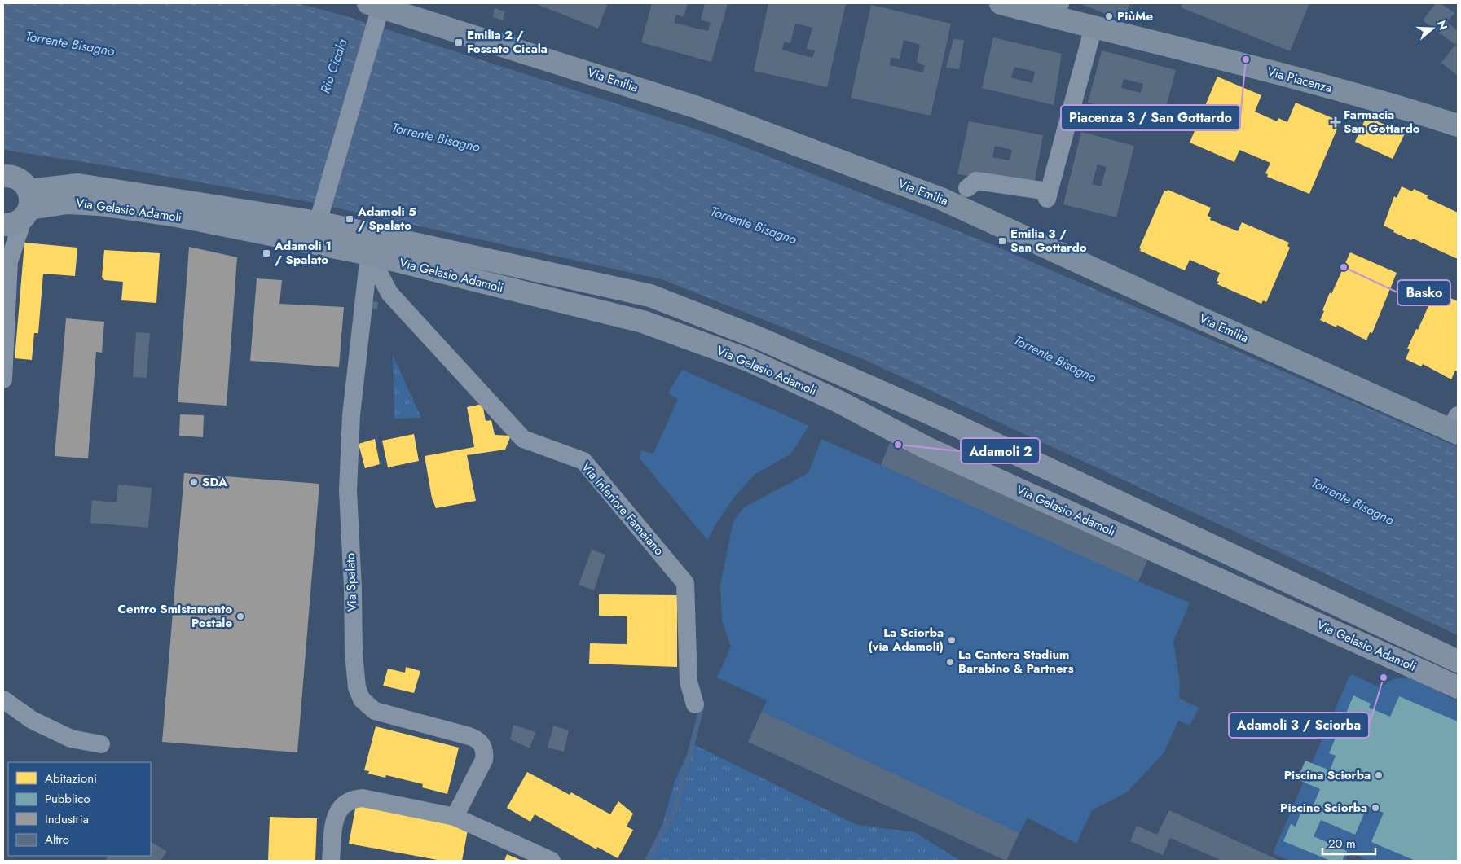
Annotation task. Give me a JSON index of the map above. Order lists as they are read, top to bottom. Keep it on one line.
{"streets":{"main road":["Via Emilia","Via Piacenza","Via Gelasio Adamoli"],"street":["Via Inferiore Fameiano","Via Spalato"]},"crossings":[["Via Gelasio Adamoli","Via Inferiore Fameiano"],["Via Gelasio Adamoli","Via Spalato"],["Via Inferiore Fameiano","Via Spalato"]],"water":["Torrente Bisagno","Rio Cicala"],"places":{"other":["PiùMe","Piacenza 3 / San Gottardo","Basko","Adamoli 2","SDA","Centro Smistamento Postale","La Sciorba (via Adamoli)","La Cantera Stadium Barabino & Partners","Adamoli 3 / Sciorba","Piscina Sciorba","Piscine Sciorba"],"transit":["Emilia 2 / Fossato Cicala","Adamoli 5 / Spalato","Emilia 3 / San Gottardo","Adamoli 1 / Spalato"],"health":["Farmacia San Gottardo"]},"legend":["Abitazioni","Pubblico","Industria","Altro"],"scale_bar":"20 m","north":"right"}
